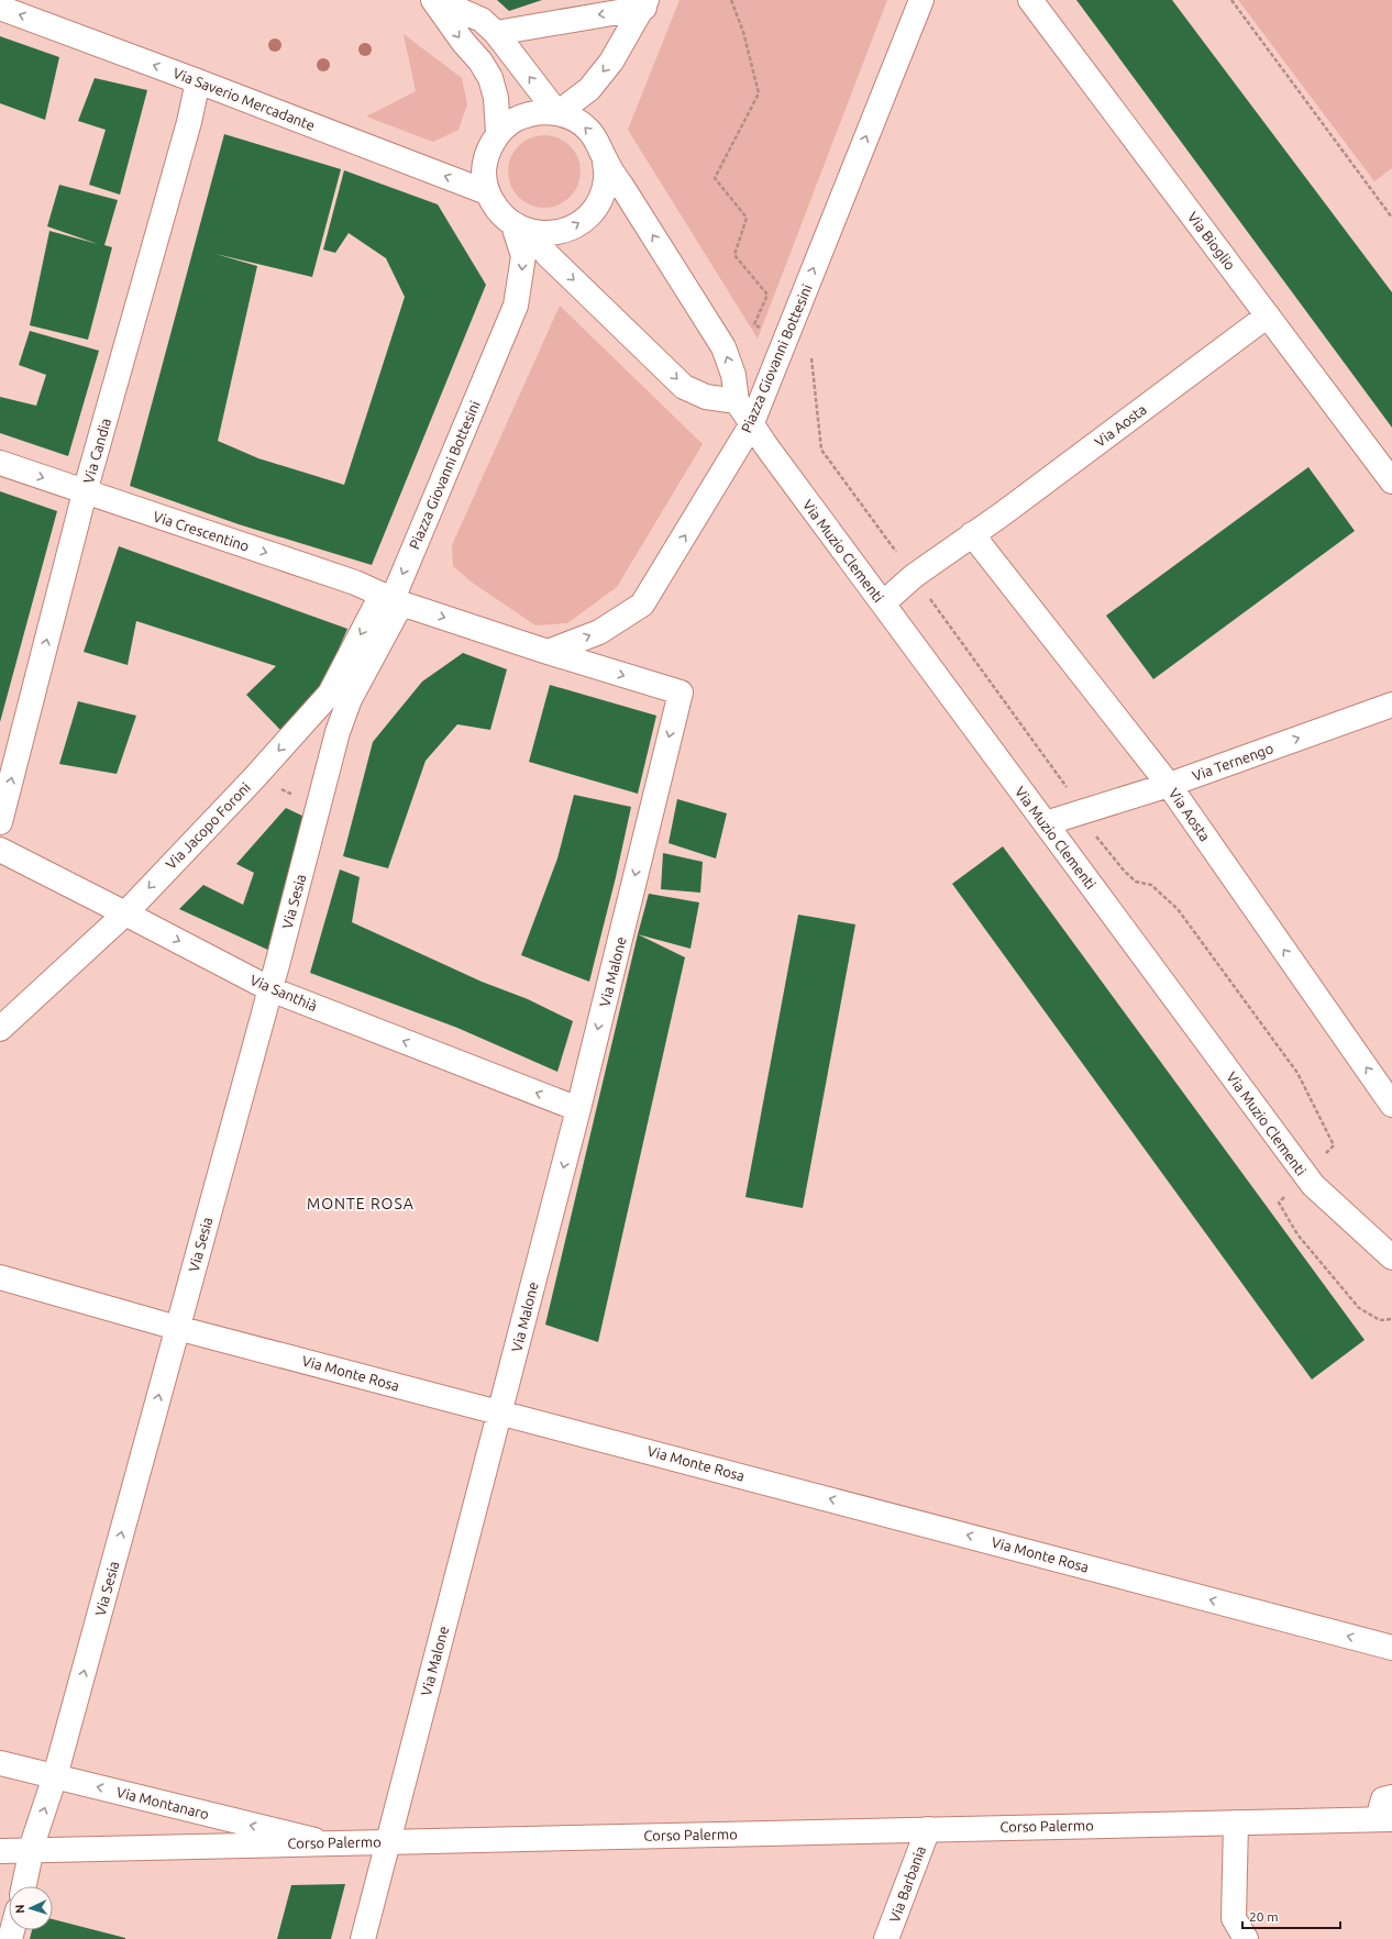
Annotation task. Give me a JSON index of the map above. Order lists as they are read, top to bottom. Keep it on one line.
{"streets":{"street":["Via Saverio Mercadante","Via Bioglio","Piazza Giovanni Bottesini","Via Aosta","Via Candia","Via Crescentino","Via Muzio Clementi","Via Ternengo","Via Jacopo Foroni","Via Sesia","Via Malone","Via Santhià","Via Monte Rosa","Via Montanaro","Corso Palermo","Via Barbania"]},"crossings":[["Via Saverio Mercadante","Piazza Giovanni Bottesini"],["Via Saverio Mercadante","Via Candia"],["Via Bioglio","Via Aosta"],["Piazza Giovanni Bottesini","Via Crescentino"],["Piazza Giovanni Bottesini","Via Muzio Clementi"],["Piazza Giovanni Bottesini","Via Jacopo Foroni"],["Piazza Giovanni Bottesini","Via Sesia"],["Piazza Giovanni Bottesini","Via Malone"],["Via Aosta","Via Muzio Clementi"],["Via Aosta","Via Ternengo"],["Via Candia","Via Crescentino"],["Via Crescentino","Via Jacopo Foroni"],["Via Crescentino","Via Sesia"],["Via Muzio Clementi","Via Ternengo"],["Via Jacopo Foroni","Via Sesia"],["Via Jacopo Foroni","Via Santhià"],["Via Sesia","Via Santhià"],["Via Sesia","Via Monte Rosa"],["Via Sesia","Via Montanaro"],["Via Sesia","Corso Palermo"],["Via Malone","Via Santhià"],["Via Malone","Via Monte Rosa"],["Via Malone","Corso Palermo"],["Via Montanaro","Corso Palermo"],["Corso Palermo","Via Barbania"]],"one_way":["Via Saverio Mercadante","Via Candia","Via Crescentino","Via Ternengo","Via Jacopo Foroni","Via Sesia","Via Malone","Via Monte Rosa","Via Montanaro"],"districts":["MONTE ROSA"],"scale_bar":"20 m","north":"left"}
